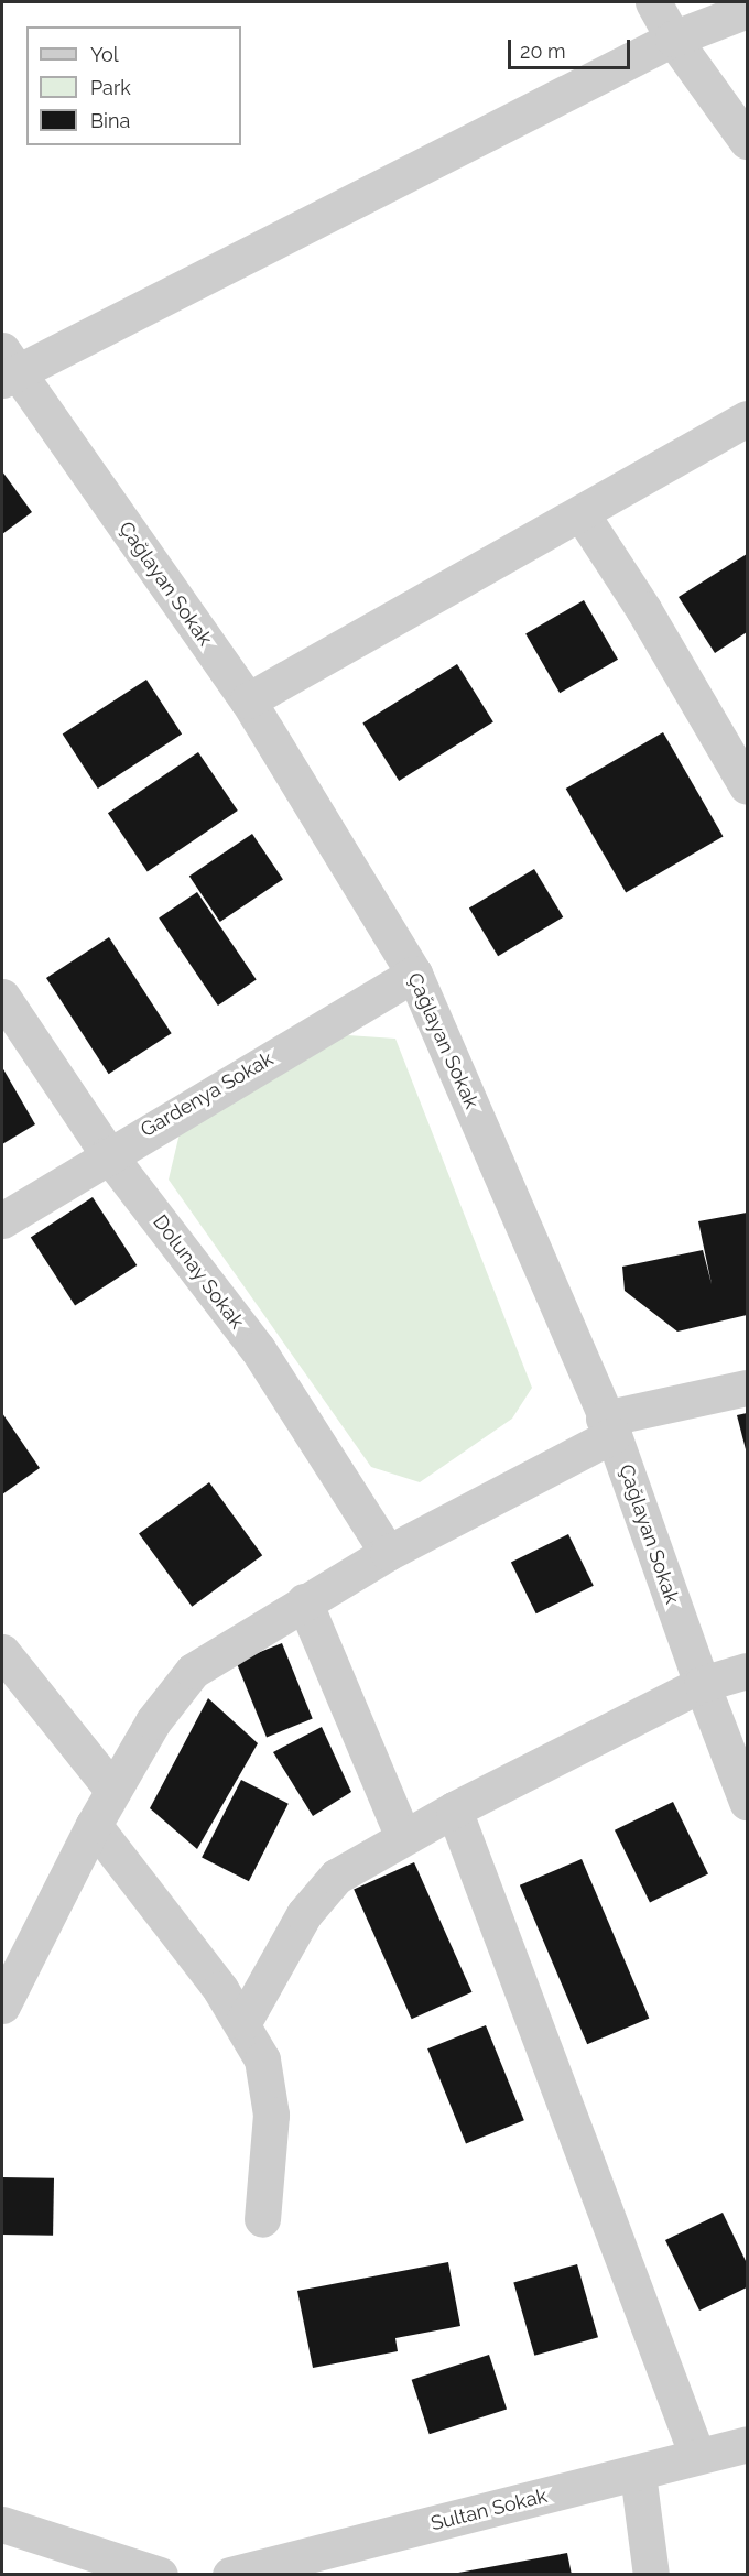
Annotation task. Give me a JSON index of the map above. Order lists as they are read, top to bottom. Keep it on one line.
{"streets":{"street":["Çağlayan Sokak","Gardenya Sokak","Dolunay Sokak","Sultan Sokak"]},"crossings":[["Çağlayan Sokak","Gardenya Sokak"],["Gardenya Sokak","Dolunay Sokak"]],"legend":["Yol","Park","Bina"],"scale_bar":"20 m"}
